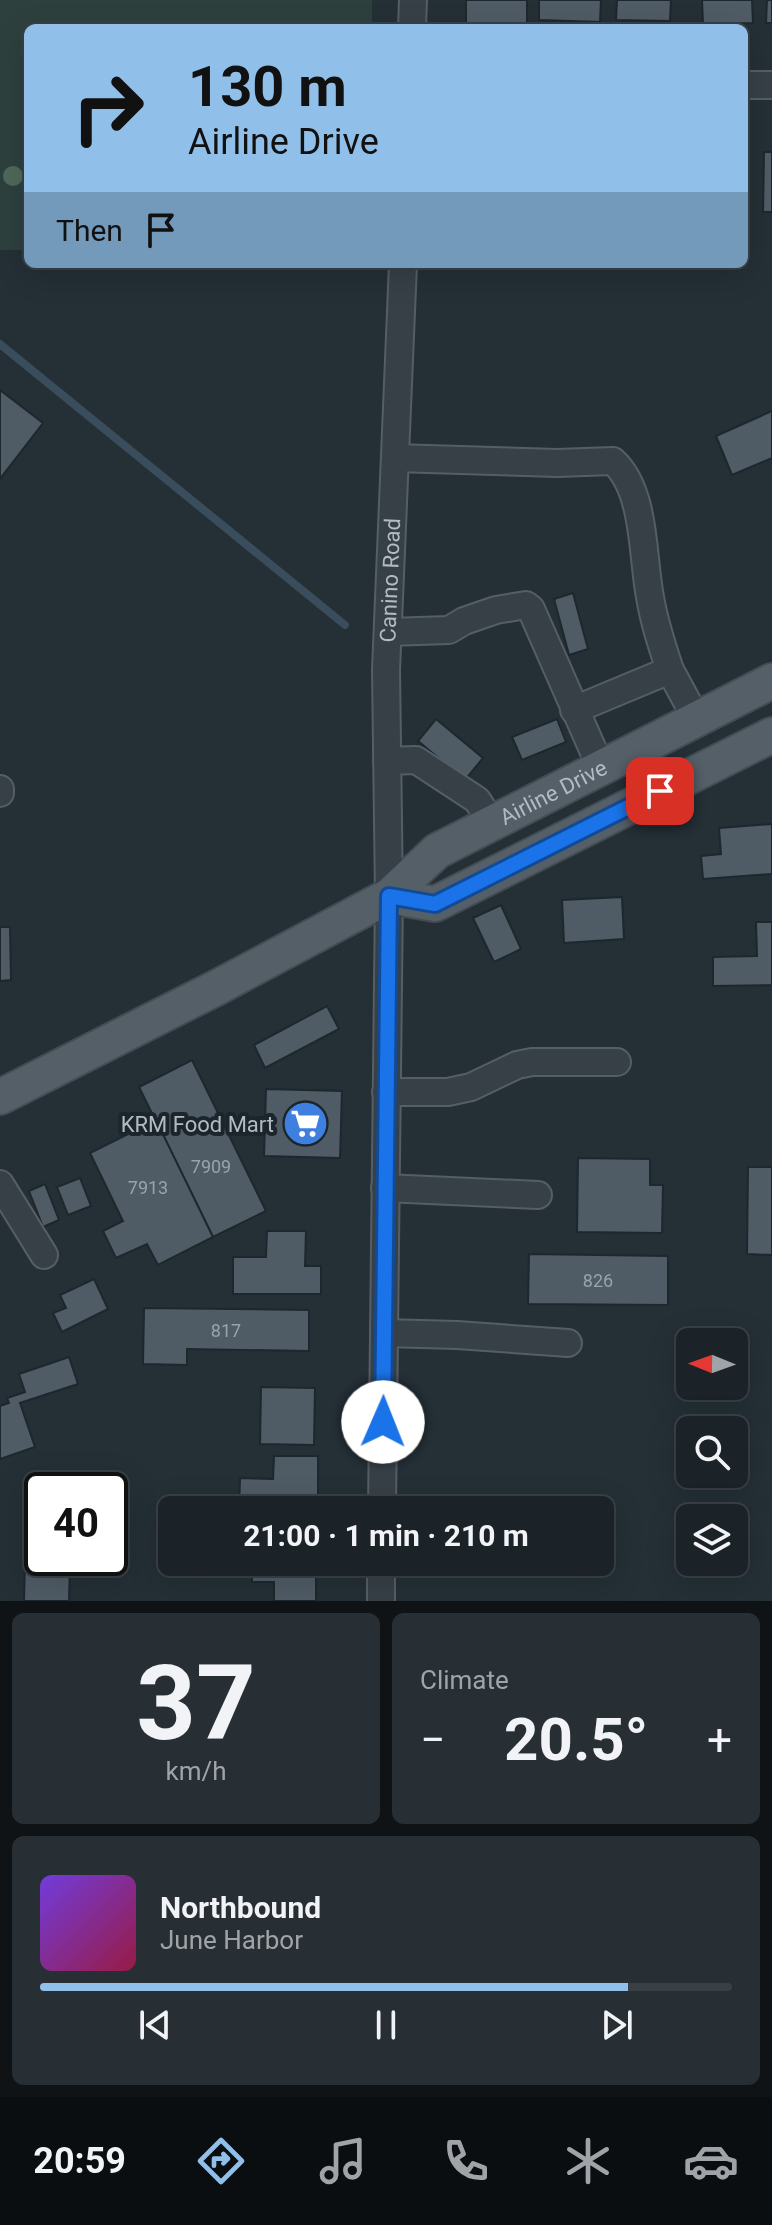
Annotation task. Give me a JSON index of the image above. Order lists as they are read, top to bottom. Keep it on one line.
{"streets":{"main road":["Airline Drive"],"street":["Canino Road"]},"crossings":[["Canino Road","Airline Drive"]],"places":{"supermarket":["KRM Food Mart"]},"house_numbers":["7909","7913","826","817"],"north":"left","page":{"turn":["130 m","Airline Drive"],"then":"Then","limit":"40","trip":"21:00 · 1 min · 210 m","tile":[["37","km/h"],"Climate"],"heat":["−","20.5°","+"],"song":["Northbound","June Harbor"],"tabs":"20:59"}}
